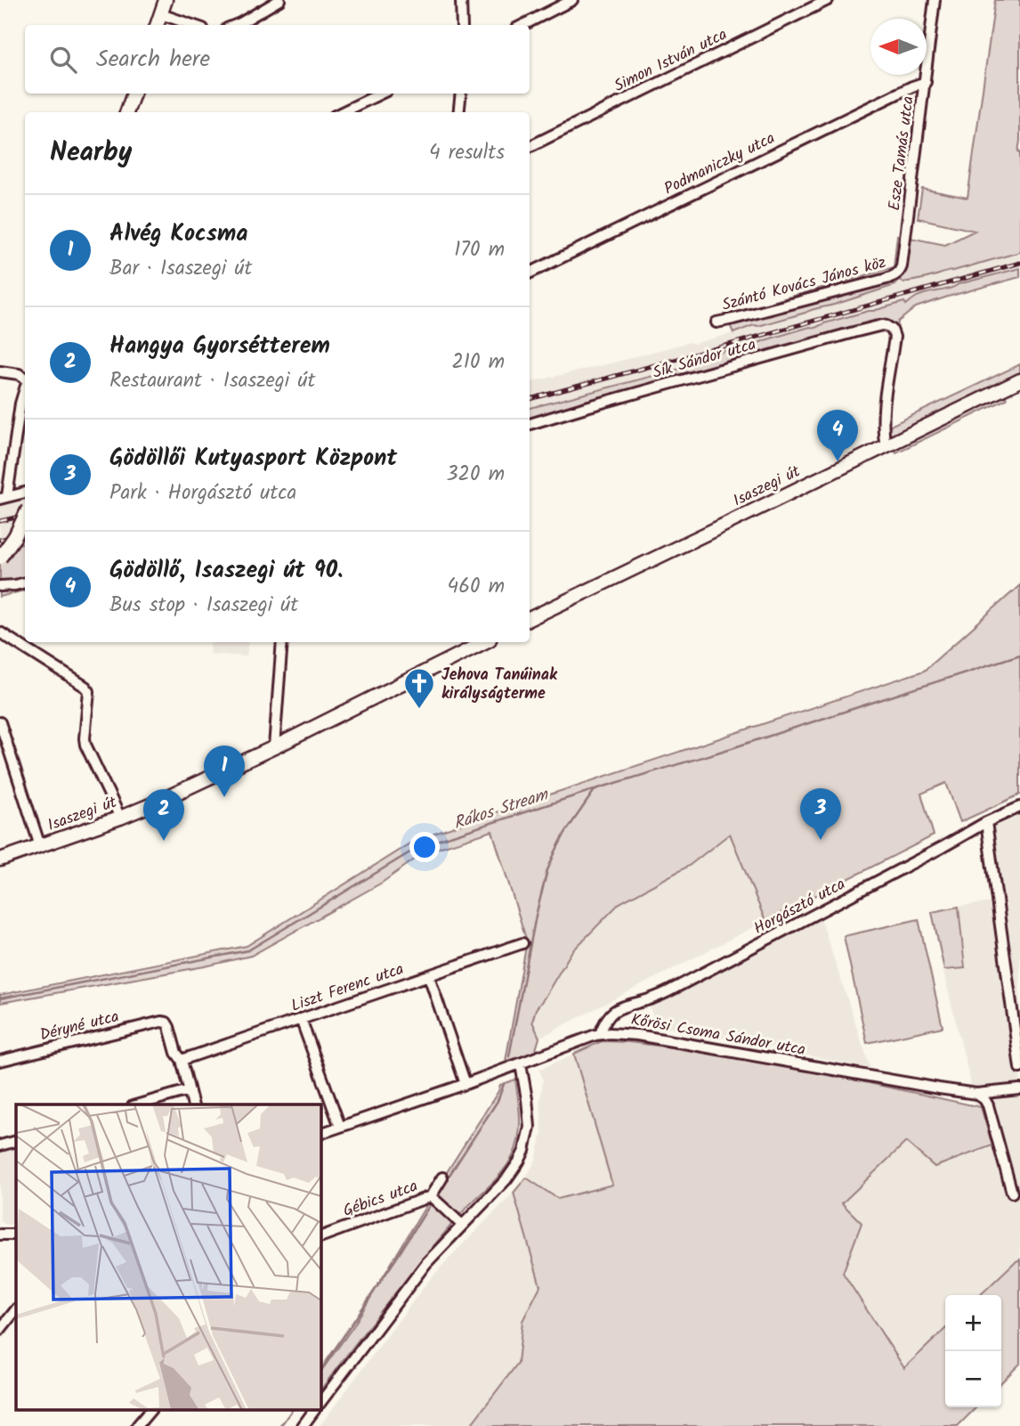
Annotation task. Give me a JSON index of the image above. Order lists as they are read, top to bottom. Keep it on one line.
{"streets":{"main road":["Isaszegi út"],"street":["Simon István utca","Esze Tamás utca","Podmaniczky utca","Szántó Kovács János köz","Sík Sándor utca","Horgásztó utca","Liszt Ferenc utca","Déryné utca","Kőrösi Csoma Sándor utca","Gébics utca"]},"crossings":[["Esze Tamás utca","Podmaniczky utca"],["Esze Tamás utca","Szántó Kovács János köz"],["Sík Sándor utca","Isaszegi út"],["Horgásztó utca","Kőrösi Csoma Sándor utca"],["Liszt Ferenc utca","Déryné utca"]],"water":["Rákos Stream"],"places":{"church":["Jehova Tanúinak királyságterme"]},"north":"left","page":{"search":"Search here","heading":["Nearby","4 results"],"list":[{"mark":"1","name":"Alvég Kocsma","note":"Bar · Isaszegi út","value":"170 m"},{"mark":"2","name":"Hangya Gyorsétterem","note":"Restaurant · Isaszegi út","value":"210 m"},{"mark":"3","name":"Gödöllői Kutyasport Központ","note":"Park · Horgásztó utca","value":"320 m"},{"mark":"4","name":"Gödöllő, Isaszegi út 90.","note":"Bus stop · Isaszegi út","value":"460 m"}],"pins":["4","1","3","2"],"map_buttons":["+","−"]}}
